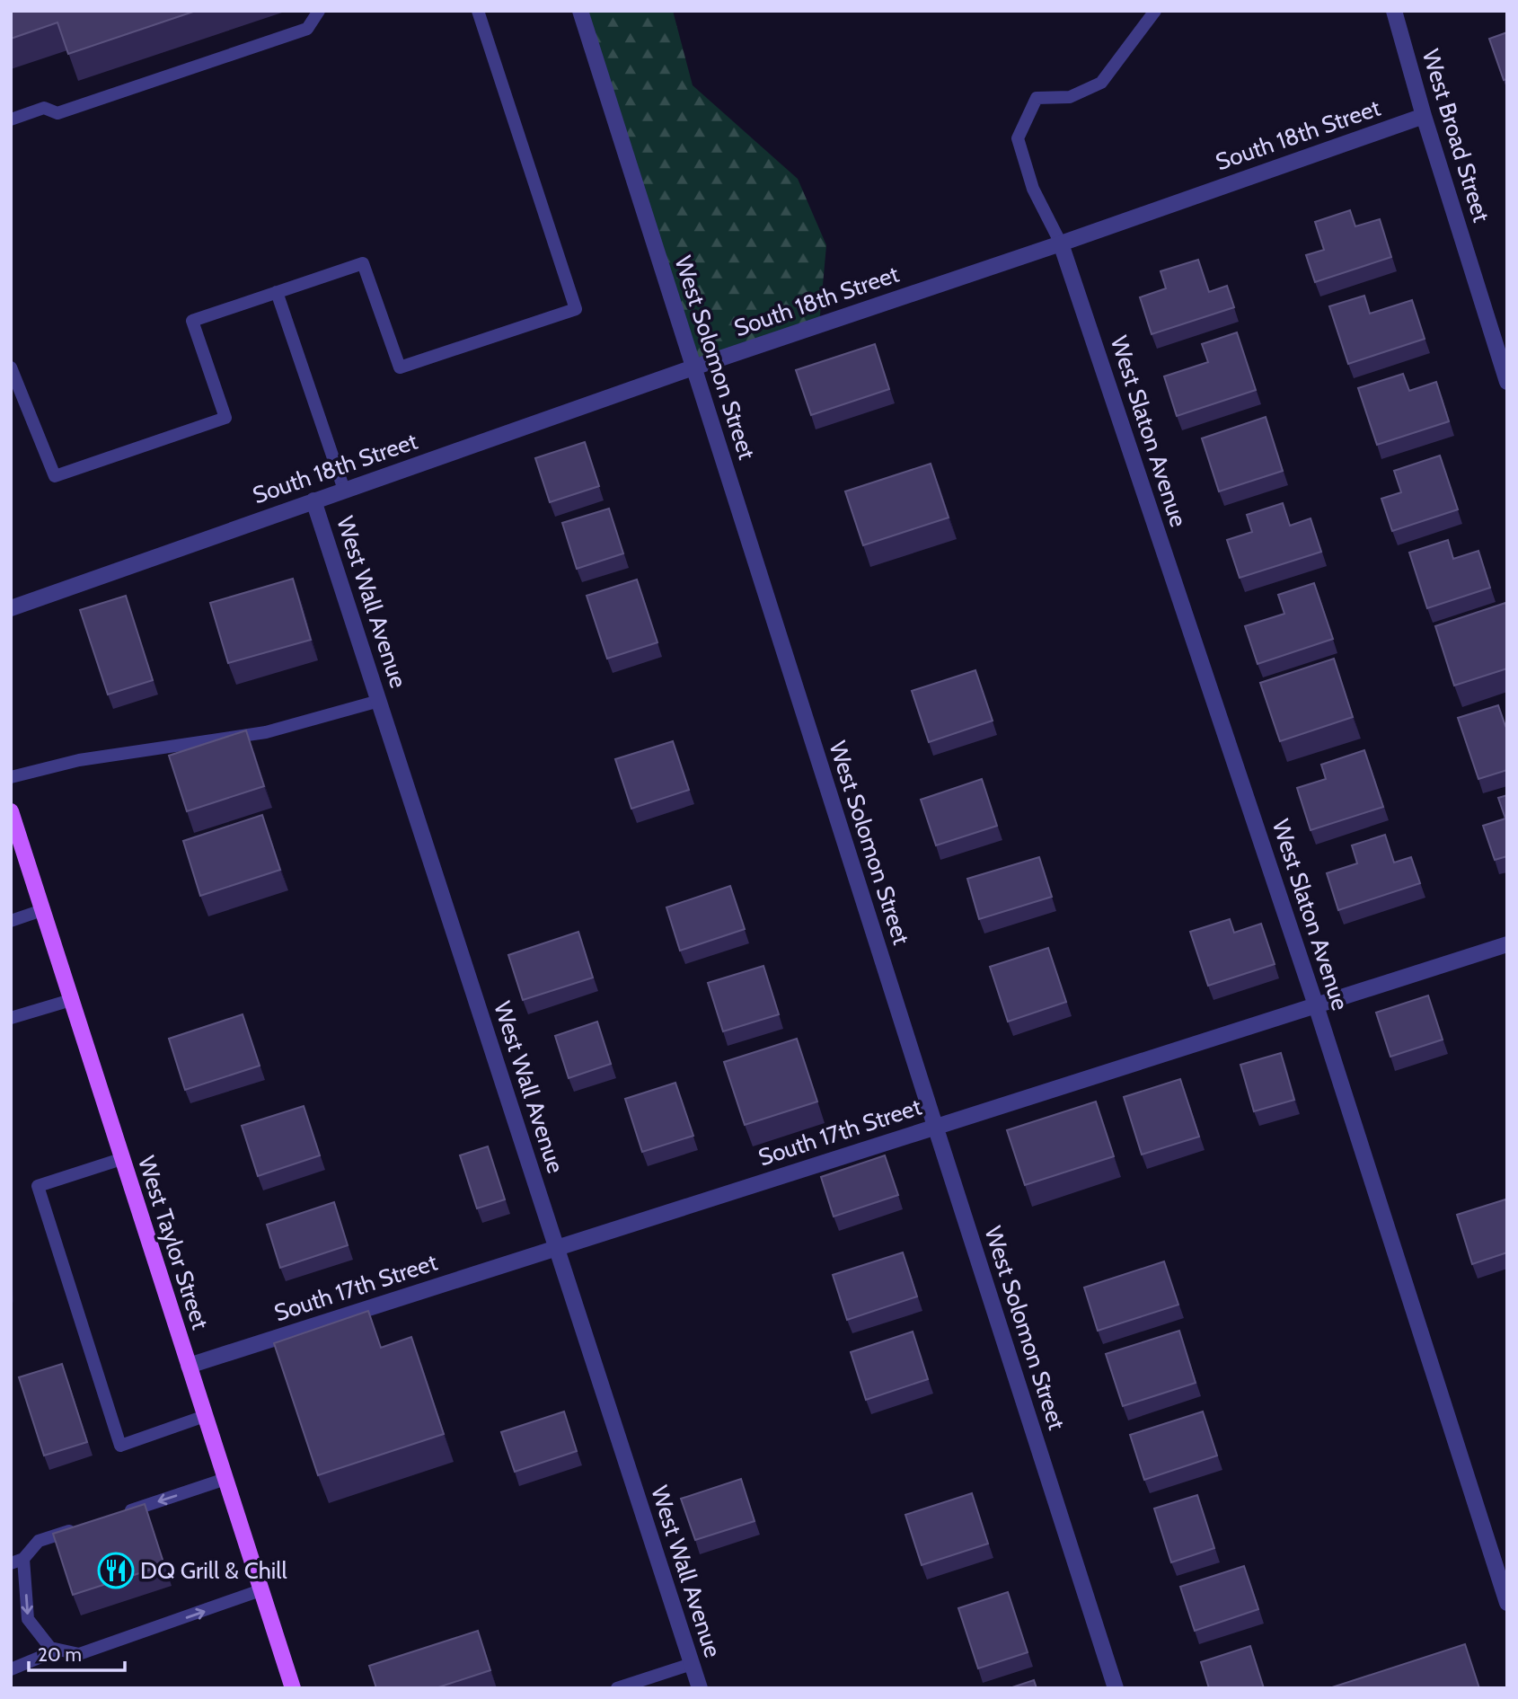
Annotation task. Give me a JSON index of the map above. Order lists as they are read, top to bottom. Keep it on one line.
{"streets":{"main road":["West Taylor Street"],"street":["South 18th Street","West Broad Street","West Solomon Street","West Slaton Avenue","West Wall Avenue","South 17th Street"]},"crossings":[["South 18th Street","West Broad Street"],["South 18th Street","West Solomon Street"],["South 18th Street","West Slaton Avenue"],["South 18th Street","West Wall Avenue"],["West Solomon Street","South 17th Street"],["West Slaton Avenue","South 17th Street"],["West Wall Avenue","South 17th Street"],["South 17th Street","West Taylor Street"]],"places":{"restaurant":["DQ Grill & Chill"]},"scale_bar":"20 m"}
